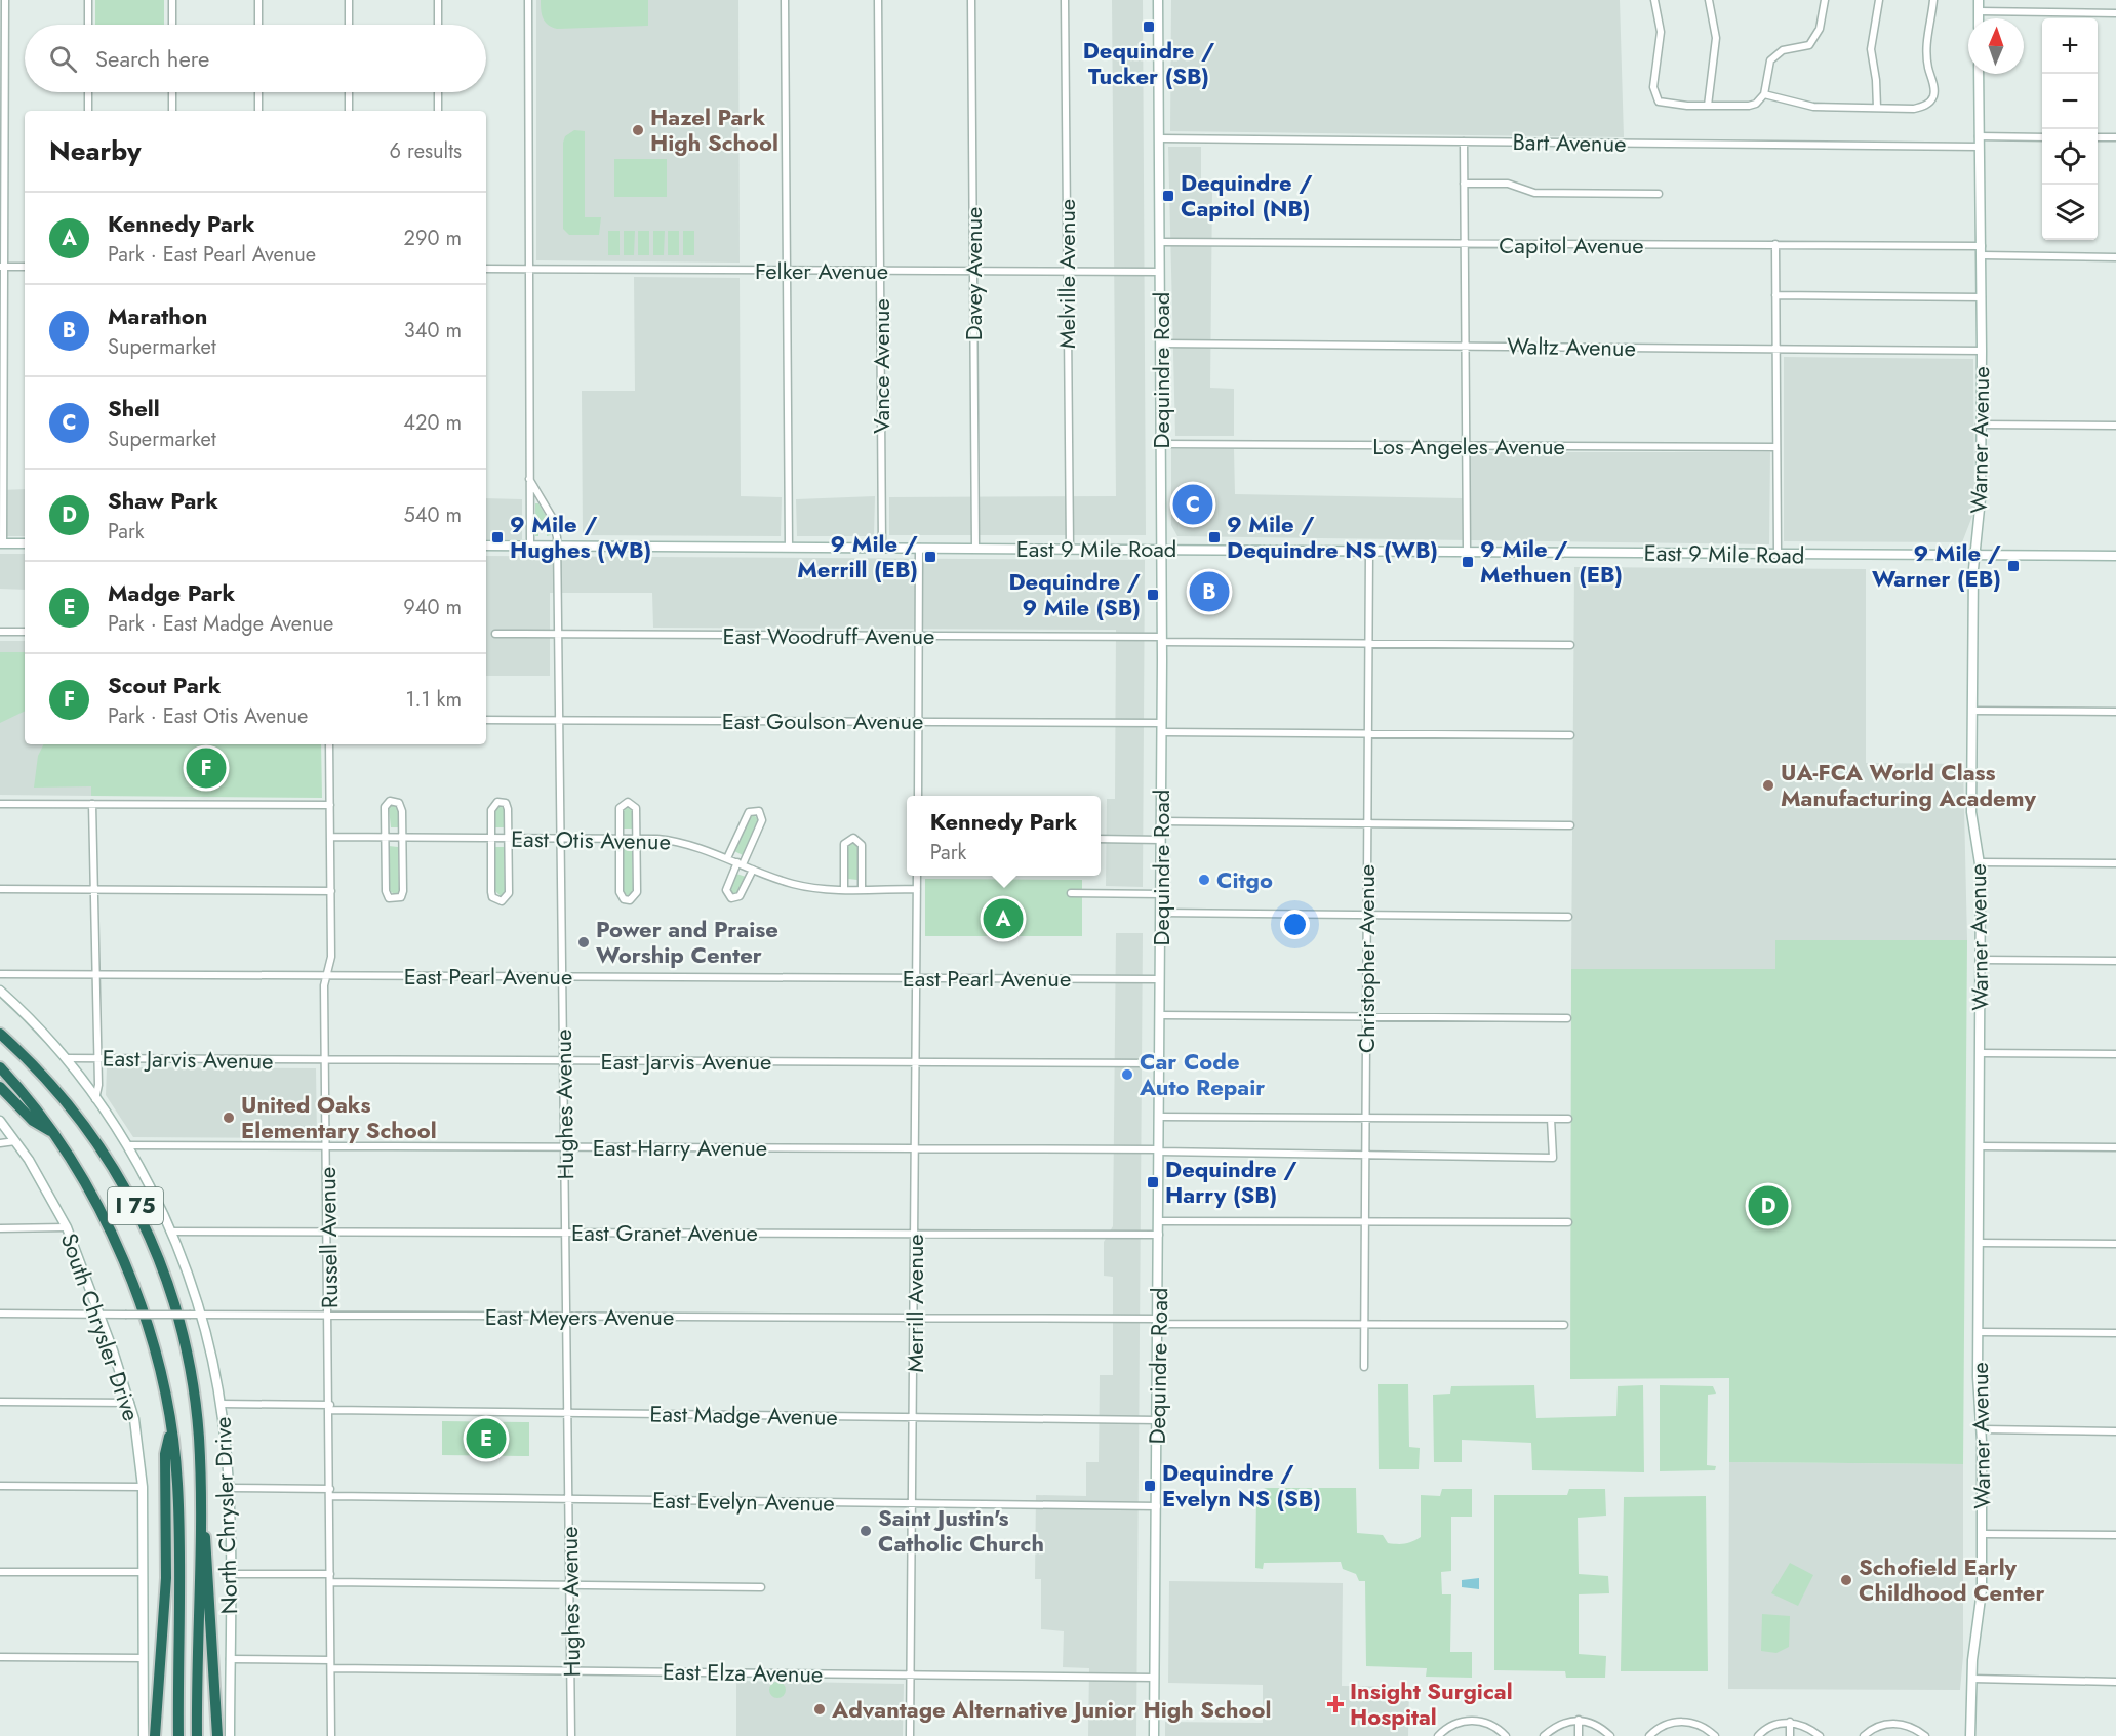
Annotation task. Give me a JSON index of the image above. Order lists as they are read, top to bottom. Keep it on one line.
{"streets":{"highway":["I 75"],"main road":["Dequindre Road","Warner Avenue","East 9 Mile Road","South Chrysler Drive","North Chrysler Drive"],"street":["Bart Avenue","Capitol Avenue","Felker Avenue","Davey Avenue","Melville Avenue","Waltz Avenue","Vance Avenue","Los Angeles Avenue","East Woodruff Avenue","East Goulson Avenue","East Otis Avenue","Christopher Avenue","East Pearl Avenue","East Jarvis Avenue","Hughes Avenue","East Harry Avenue","East Granet Avenue","Russell Avenue","Merrill Avenue","East Meyers Avenue","East Madge Avenue","East Evelyn Avenue","East Elza Avenue"]},"crossings":[["Bart Avenue","Dequindre Road"],["Bart Avenue","Warner Avenue"],["Capitol Avenue","Dequindre Road"],["Capitol Avenue","Warner Avenue"],["Felker Avenue","Davey Avenue"],["Felker Avenue","Melville Avenue"],["Felker Avenue","Vance Avenue"],["Felker Avenue","Dequindre Road"],["Davey Avenue","East 9 Mile Road"],["Melville Avenue","East 9 Mile Road"],["Waltz Avenue","Dequindre Road"],["Waltz Avenue","Warner Avenue"],["Vance Avenue","East 9 Mile Road"],["Dequindre Road","Los Angeles Avenue"],["Dequindre Road","East 9 Mile Road"],["Dequindre Road","East Woodruff Avenue"],["Dequindre Road","East Goulson Avenue"],["Dequindre Road","East Pearl Avenue"],["Dequindre Road","East Jarvis Avenue"],["Dequindre Road","East Harry Avenue"],["Dequindre Road","East Granet Avenue"],["Dequindre Road","East Meyers Avenue"],["Dequindre Road","East Madge Avenue"],["Dequindre Road","East Evelyn Avenue"],["Dequindre Road","East Elza Avenue"],["Warner Avenue","East 9 Mile Road"],["East 9 Mile Road","Christopher Avenue"],["East 9 Mile Road","Hughes Avenue"],["East Woodruff Avenue","Christopher Avenue"],["East Woodruff Avenue","Hughes Avenue"],["East Goulson Avenue","Christopher Avenue"],["East Goulson Avenue","Hughes Avenue"],["East Otis Avenue","Hughes Avenue"],["East Otis Avenue","Russell Avenue"],["East Otis Avenue","Merrill Avenue"],["Christopher Avenue","East Harry Avenue"],["Christopher Avenue","East Meyers Avenue"],["East Pearl Avenue","Hughes Avenue"],["East Pearl Avenue","Russell Avenue"],["East Pearl Avenue","Merrill Avenue"],["East Jarvis Avenue","Hughes Avenue"],["East Jarvis Avenue","Russell Avenue"],["East Jarvis Avenue","Merrill Avenue"],["East Jarvis Avenue","North Chrysler Drive"],["Hughes Avenue","East Harry Avenue"],["Hughes Avenue","East Granet Avenue"],["Hughes Avenue","East Meyers Avenue"],["Hughes Avenue","East Madge Avenue"],["Hughes Avenue","East Evelyn Avenue"],["Hughes Avenue","East Elza Avenue"],["East Harry Avenue","Russell Avenue"],["East Harry Avenue","Merrill Avenue"],["East Harry Avenue","North Chrysler Drive"],["East Granet Avenue","Russell Avenue"],["East Granet Avenue","Merrill Avenue"],["East Granet Avenue","North Chrysler Drive"],["Russell Avenue","East Meyers Avenue"],["Russell Avenue","East Madge Avenue"],["Russell Avenue","East Evelyn Avenue"],["Russell Avenue","East Elza Avenue"],["Merrill Avenue","East Meyers Avenue"],["Merrill Avenue","East Madge Avenue"],["Merrill Avenue","East Evelyn Avenue"],["Merrill Avenue","East Elza Avenue"],["East Meyers Avenue","South Chrysler Drive"],["East Meyers Avenue","North Chrysler Drive"],["East Madge Avenue","North Chrysler Drive"]],"places":{"transit":["Dequindre / Tucker (SB)","Dequindre / Capitol (NB)","9 Mile / Hughes (WB)","9 Mile / Dequindre NS (WB)","9 Mile / Merrill (EB)","9 Mile / Methuen (EB)","9 Mile / Warner (EB)","Dequindre / 9 Mile (SB)","Dequindre / Harry (SB)","Dequindre / Evelyn NS (SB)"],"other":["Hazel Park High School","UA-FCA World Class Manufacturing Academy","Citgo","Power and Praise Worship Center","Car Code Auto Repair","United Oaks Elementary School","Saint Justin's Catholic Church","Schofield Early Childhood Center","Advantage Alternative Junior High School"],"health":["Insight Surgical Hospital"]},"north":"top","page":{"map_buttons":["+","−"],"search":"Search here","heading":["Nearby","6 results"],"list":[{"mark":"A","name":"Kennedy Park","note":"Park · East Pearl Avenue","value":"290 m"},{"mark":"B","name":"Marathon","note":"Supermarket","value":"340 m"},{"mark":"C","name":"Shell","note":"Supermarket","value":"420 m"},{"mark":"D","name":"Shaw Park","note":"Park","value":"540 m"},{"mark":"E","name":"Madge Park","note":"Park · East Madge Avenue","value":"940 m"},{"mark":"F","name":"Scout Park","note":"Park · East Otis Avenue","value":"1.1 km"}],"pins":["C","B","F","A","D","E"],"popup":["Kennedy Park","Park"]}}
